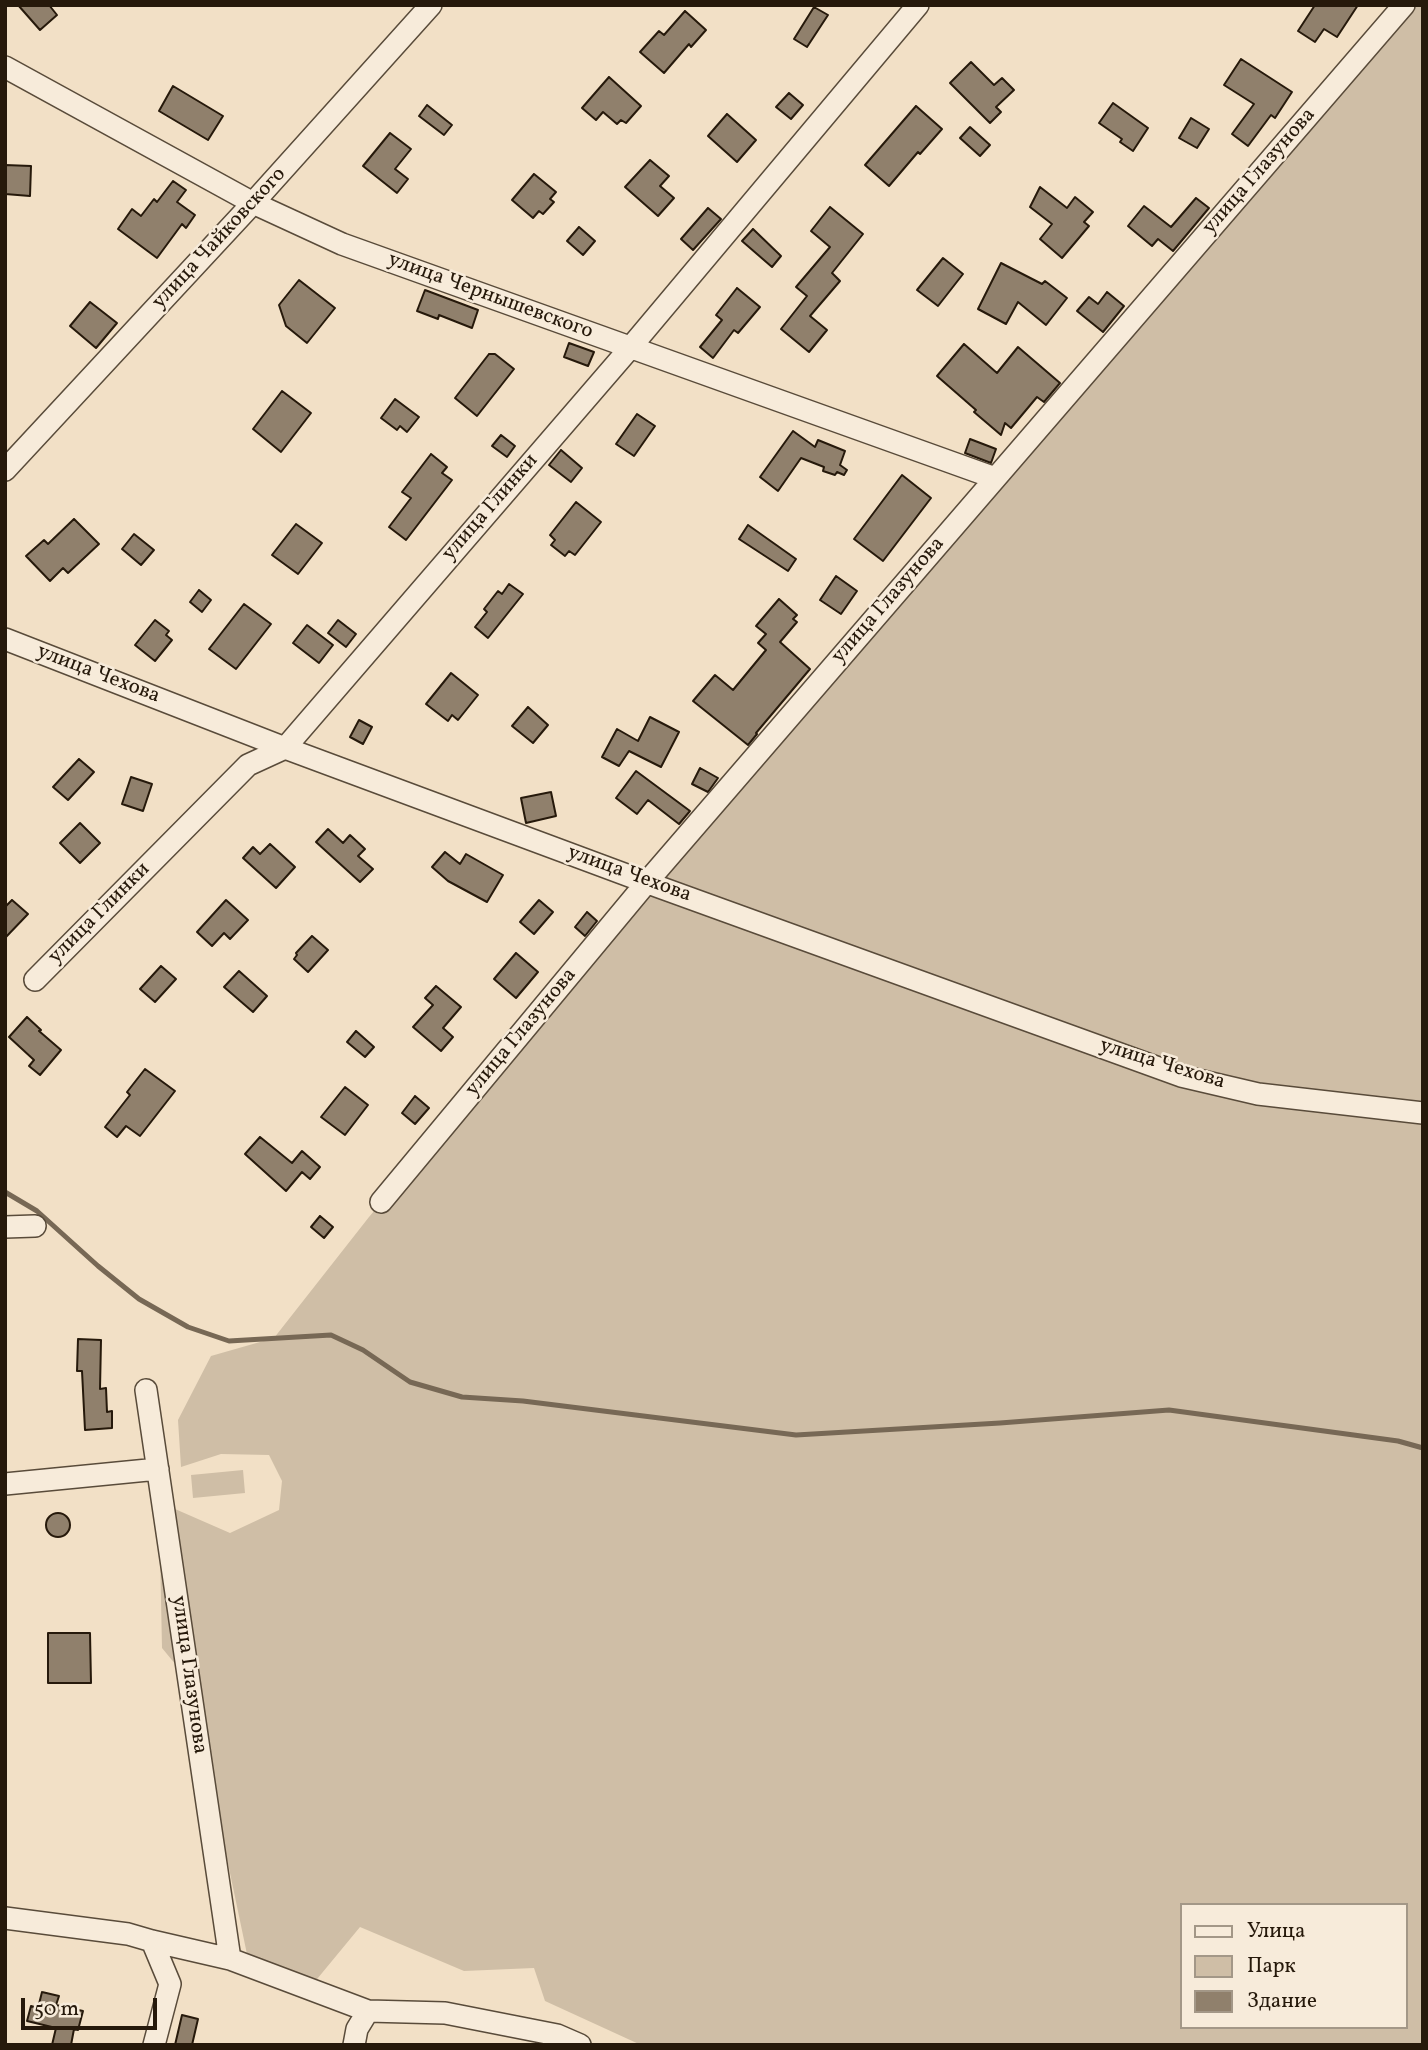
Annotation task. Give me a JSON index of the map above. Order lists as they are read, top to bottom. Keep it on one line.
{"streets":{"street":["улица Глазунова","улица Чайковского","улица Чернышевского","улица Глинки","улица Чехова"]},"crossings":[["улица Глазунова","улица Чернышевского"],["улица Глазунова","улица Чехова"],["улица Чайковского","улица Чернышевского"],["улица Чернышевского","улица Глинки"],["улица Глинки","улица Чехова"]],"legend":["Улица","Парк","Здание"],"scale_bar":"50 m"}
